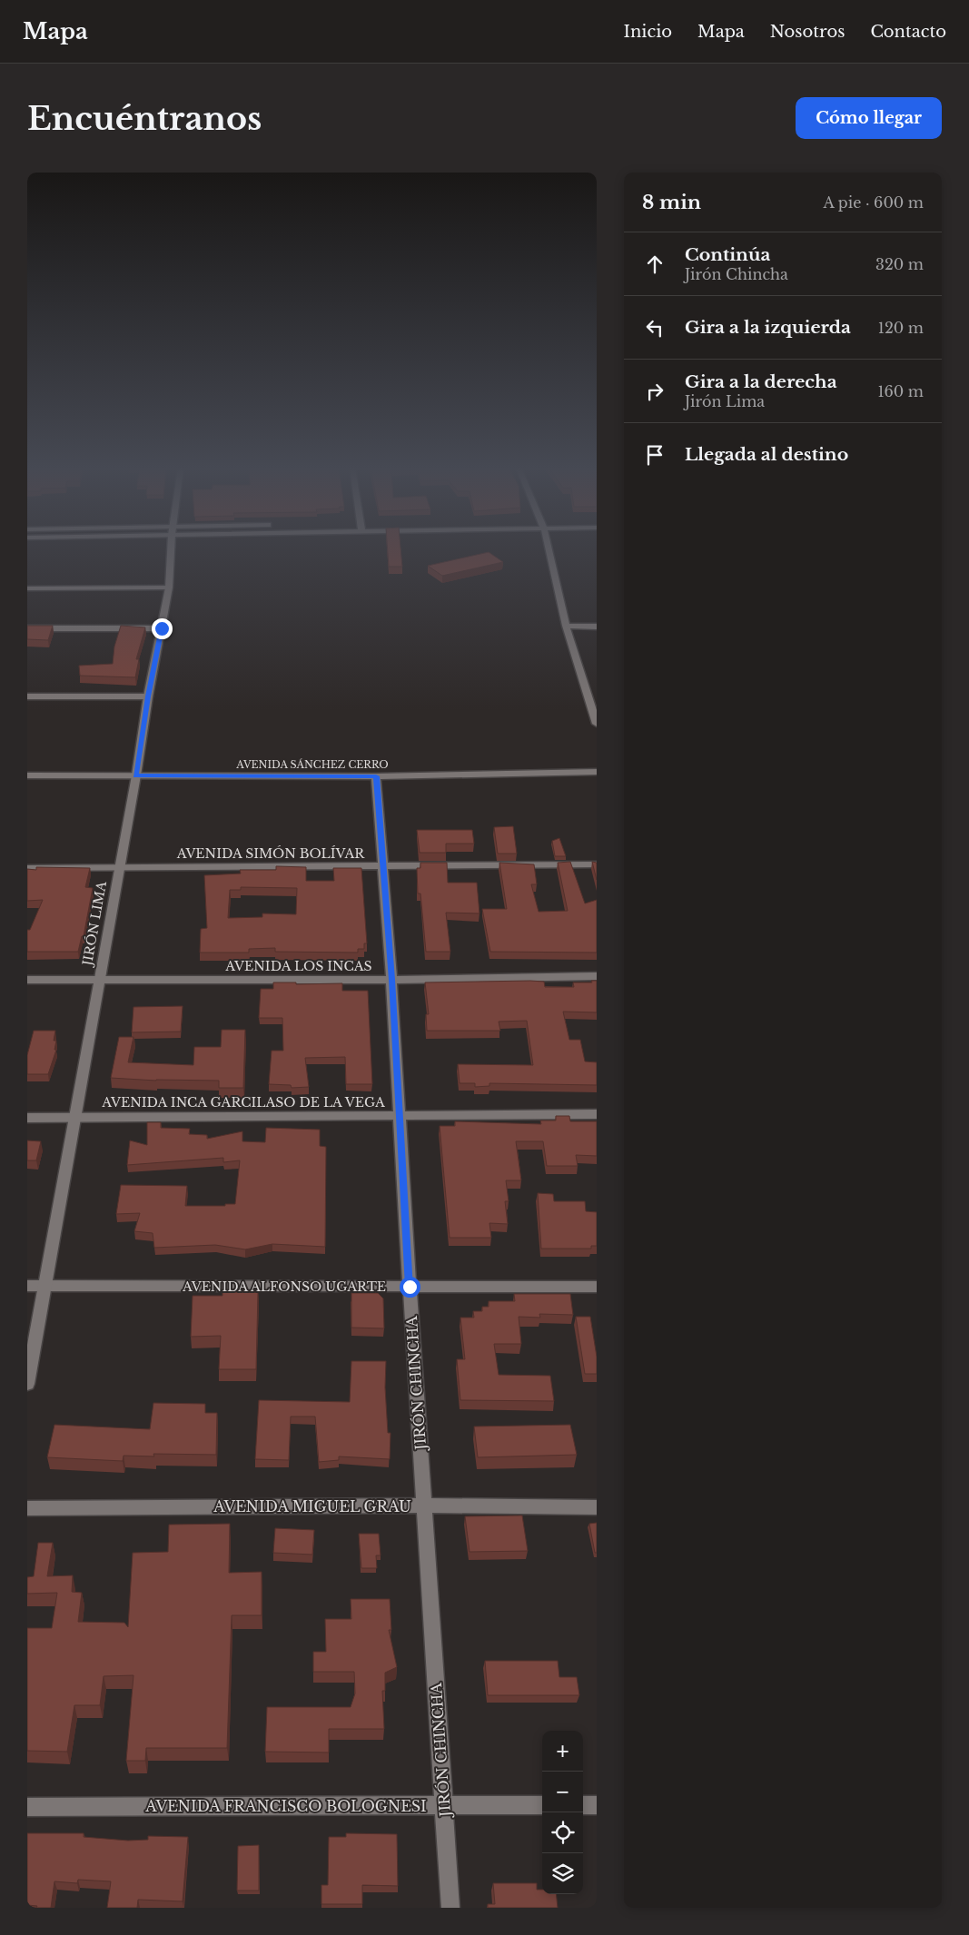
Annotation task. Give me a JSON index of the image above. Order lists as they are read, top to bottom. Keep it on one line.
{"streets":{"street":["AVENIDA SÁNCHEZ CERRO","AVENIDA SIMÓN BOLÍVAR","JIRÓN LIMA","AVENIDA LOS INCAS","AVENIDA INCA GARCILASO DE LA VEGA","AVENIDA ALFONSO UGARTE","JIRÓN CHINCHA","AVENIDA MIGUEL GRAU","AVENIDA FRANCISCO BOLOGNESI"]},"crossings":[["AVENIDA SÁNCHEZ CERRO","JIRÓN LIMA"],["AVENIDA SÁNCHEZ CERRO","JIRÓN CHINCHA"],["AVENIDA SIMÓN BOLÍVAR","JIRÓN LIMA"],["AVENIDA SIMÓN BOLÍVAR","JIRÓN CHINCHA"],["JIRÓN LIMA","AVENIDA LOS INCAS"],["JIRÓN LIMA","AVENIDA INCA GARCILASO DE LA VEGA"],["JIRÓN LIMA","AVENIDA ALFONSO UGARTE"],["AVENIDA LOS INCAS","JIRÓN CHINCHA"],["AVENIDA INCA GARCILASO DE LA VEGA","JIRÓN CHINCHA"],["AVENIDA ALFONSO UGARTE","JIRÓN CHINCHA"],["JIRÓN CHINCHA","AVENIDA MIGUEL GRAU"],["JIRÓN CHINCHA","AVENIDA FRANCISCO BOLOGNESI"]],"page":{"header":"Mapa","nav":["Inicio","Mapa","Nosotros","Contacto"],"buttons":"Cómo llegar","title":"Encuéntranos","heading":["8 min","A pie · 600 m"],"list":[["Continúa","Jirón Chincha","320 m"],["Gira a la izquierda","120 m"],["Gira a la derecha","Jirón Lima","160 m"],"Llegada al destino"],"map_buttons":["+","−"]}}
